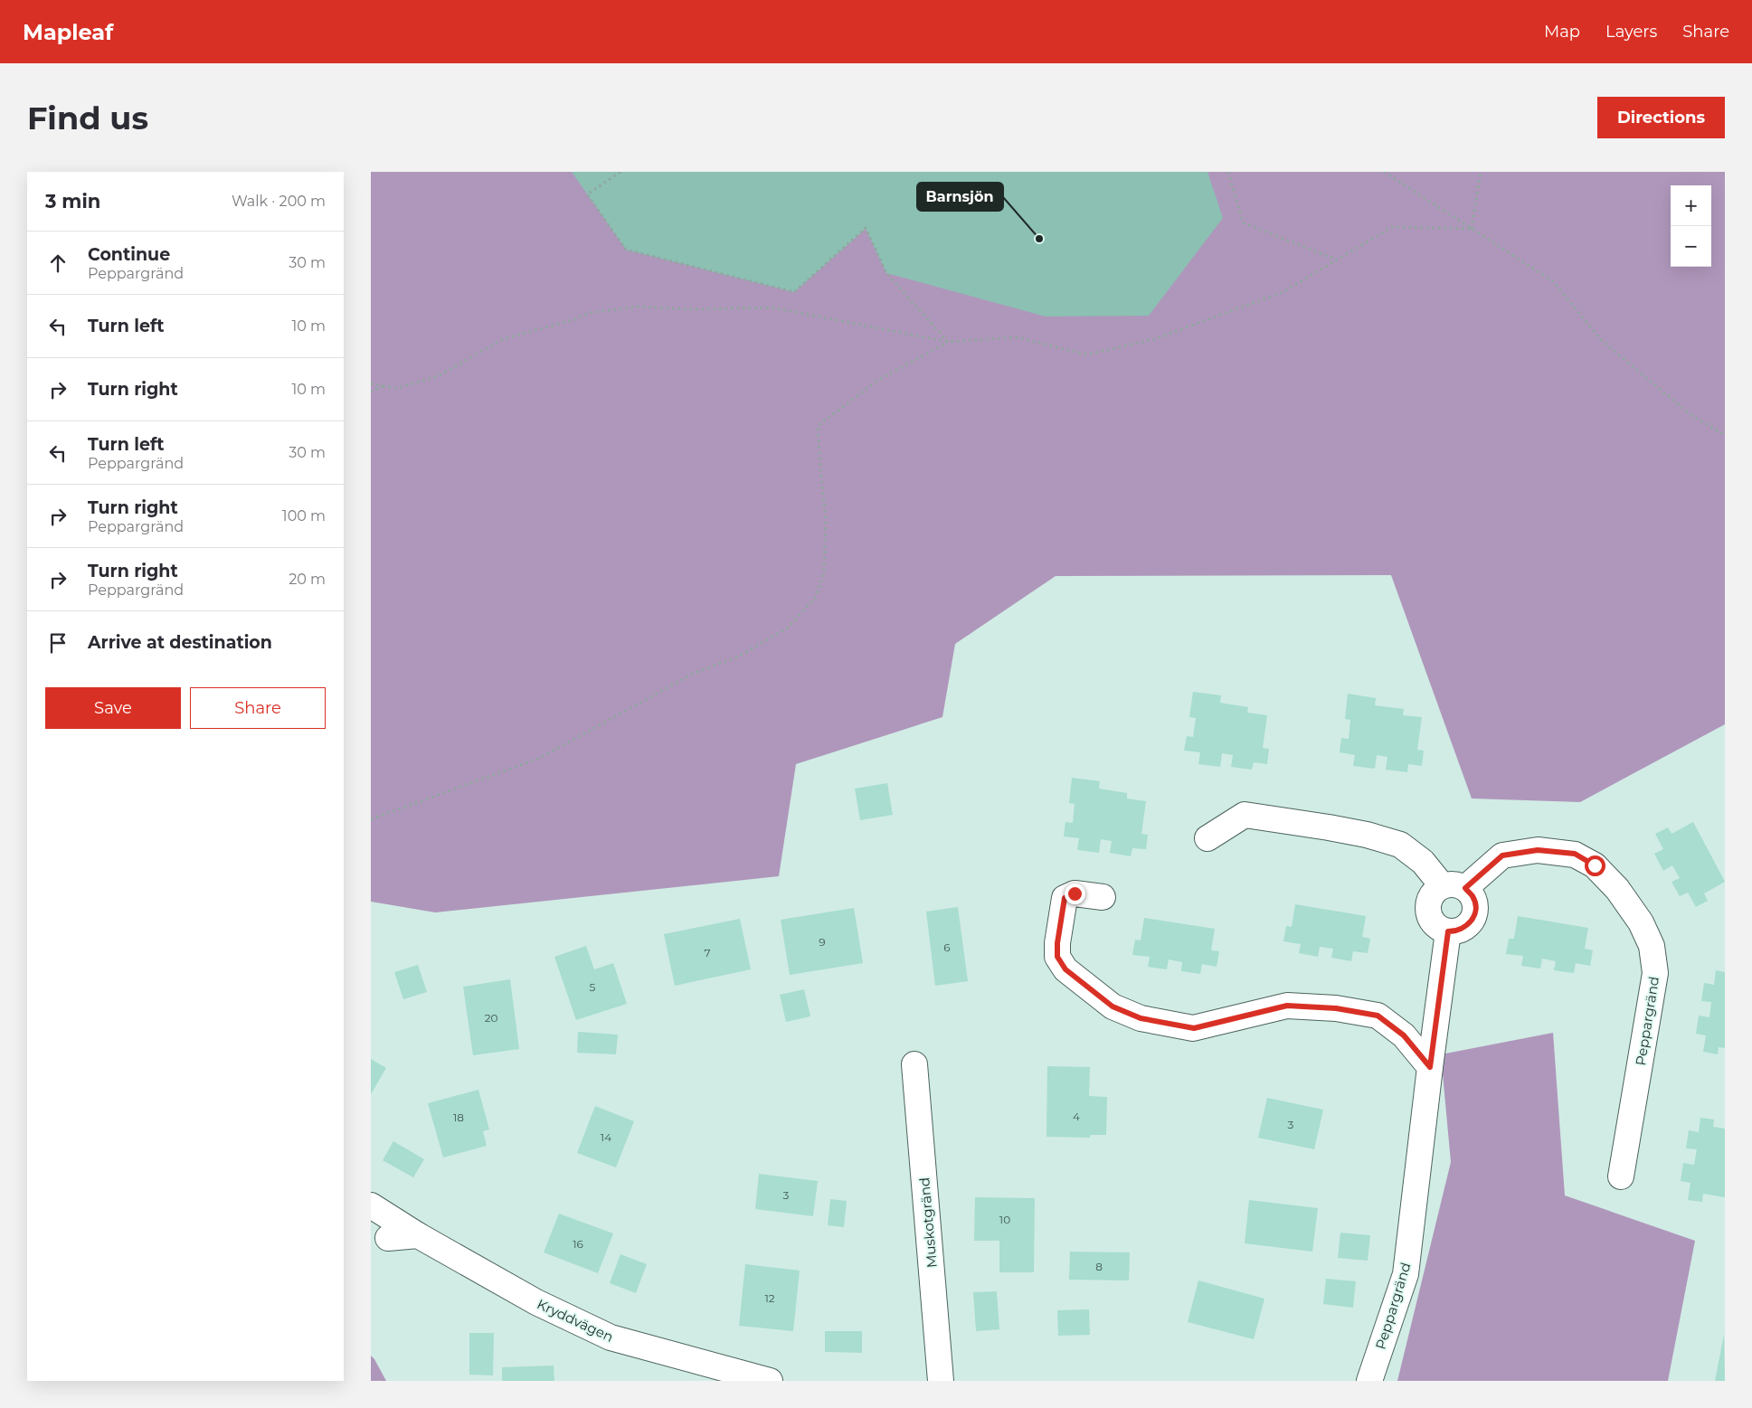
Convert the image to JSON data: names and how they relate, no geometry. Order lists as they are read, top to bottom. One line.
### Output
{"streets":{"street":["Peppargränd","Muskotgränd","Kryddvägen"]},"places":["Barnsjön"],"house_numbers":["9","6","7","5","20","4","18","3","14","3","10","16","8","12"],"page":{"header":"Mapleaf","nav":["Map","Layers","Share"],"buttons":["Directions",["Save","Share"]],"title":"Find us","heading":["3 min","Walk · 200 m"],"map_buttons":["+","−"],"list":[["Continue","Peppargränd","30 m"],["Turn left","10 m"],["Turn right","10 m"],["Turn left","Peppargränd","30 m"],["Turn right","Peppargränd","100 m"],["Turn right","Peppargränd","20 m"],"Arrive at destination"]}}
